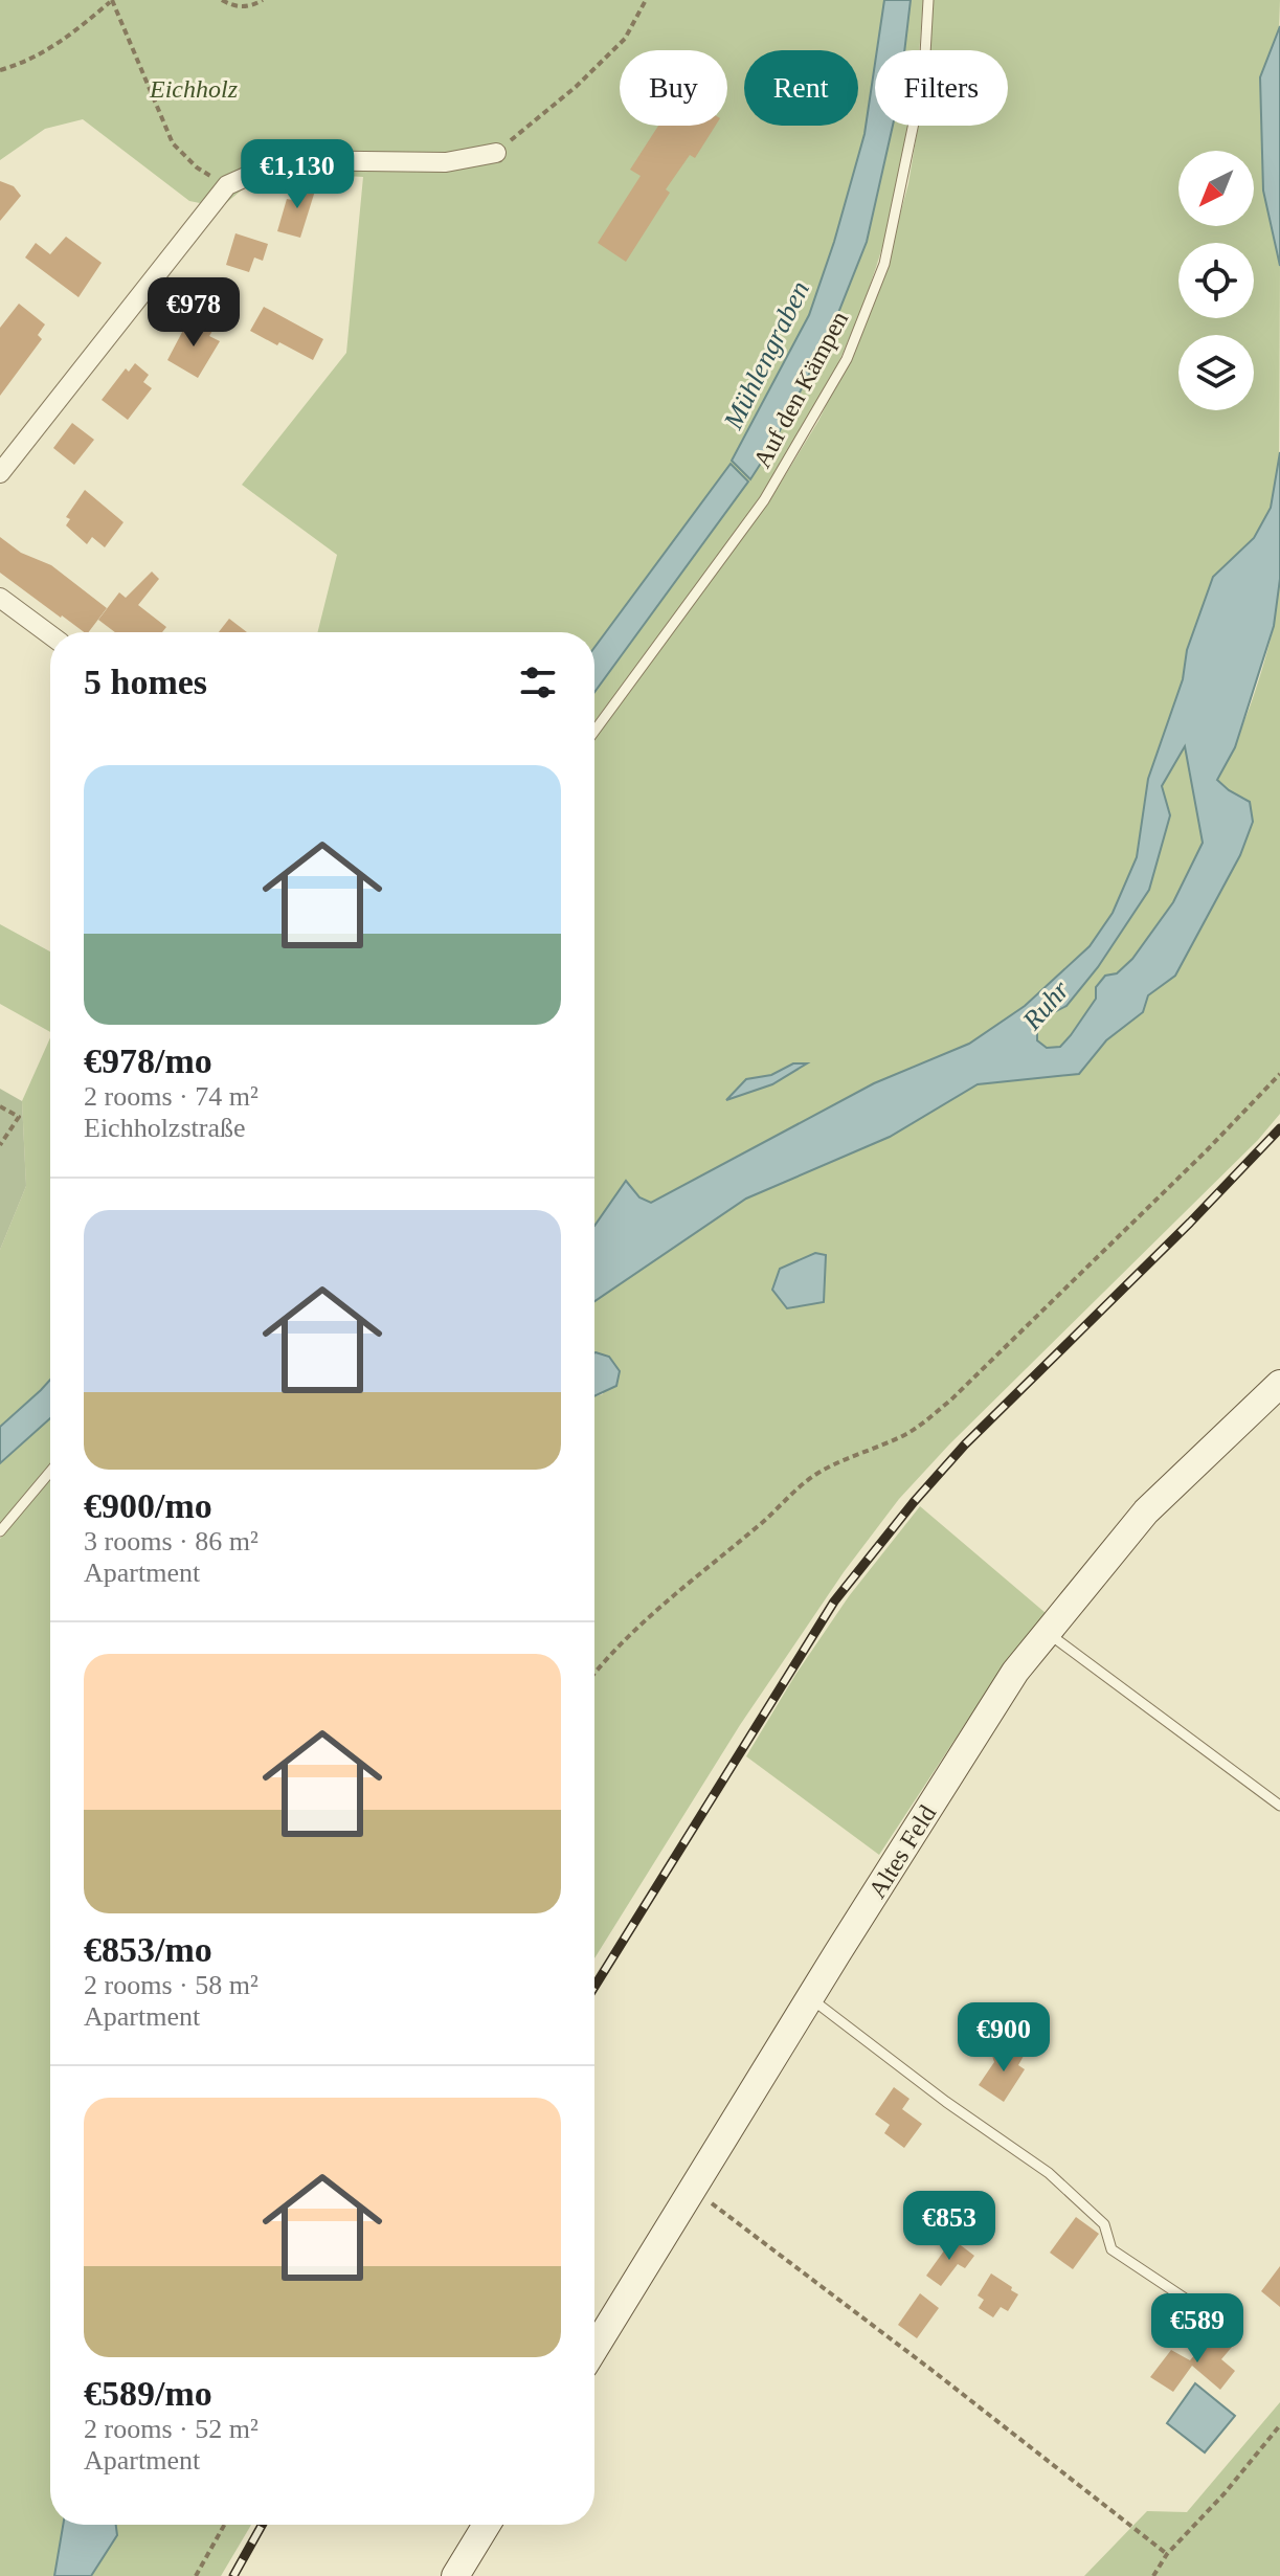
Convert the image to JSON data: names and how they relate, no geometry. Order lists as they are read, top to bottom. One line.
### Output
{"streets":{"main road":["Altes Feld"],"lane":["Auf den Kämpen"]},"water":["Mühlengraben","Ruhr"],"parks":["Eichholz"],"north":"bottom left","page":{"chip":["Buy","Rent","Filters"],"price":["€1,130","€978","€900","€853","€589"],"heading":"5 homes","list":[{"name":"€978/mo","note":"2 rooms · 74 m² · Eichholzstraße"},{"name":"€900/mo","note":"3 rooms · 86 m² · Apartment"},{"name":"€853/mo","note":"2 rooms · 58 m² · Apartment"},{"name":"€589/mo","note":"2 rooms · 52 m² · Apartment"}]}}
